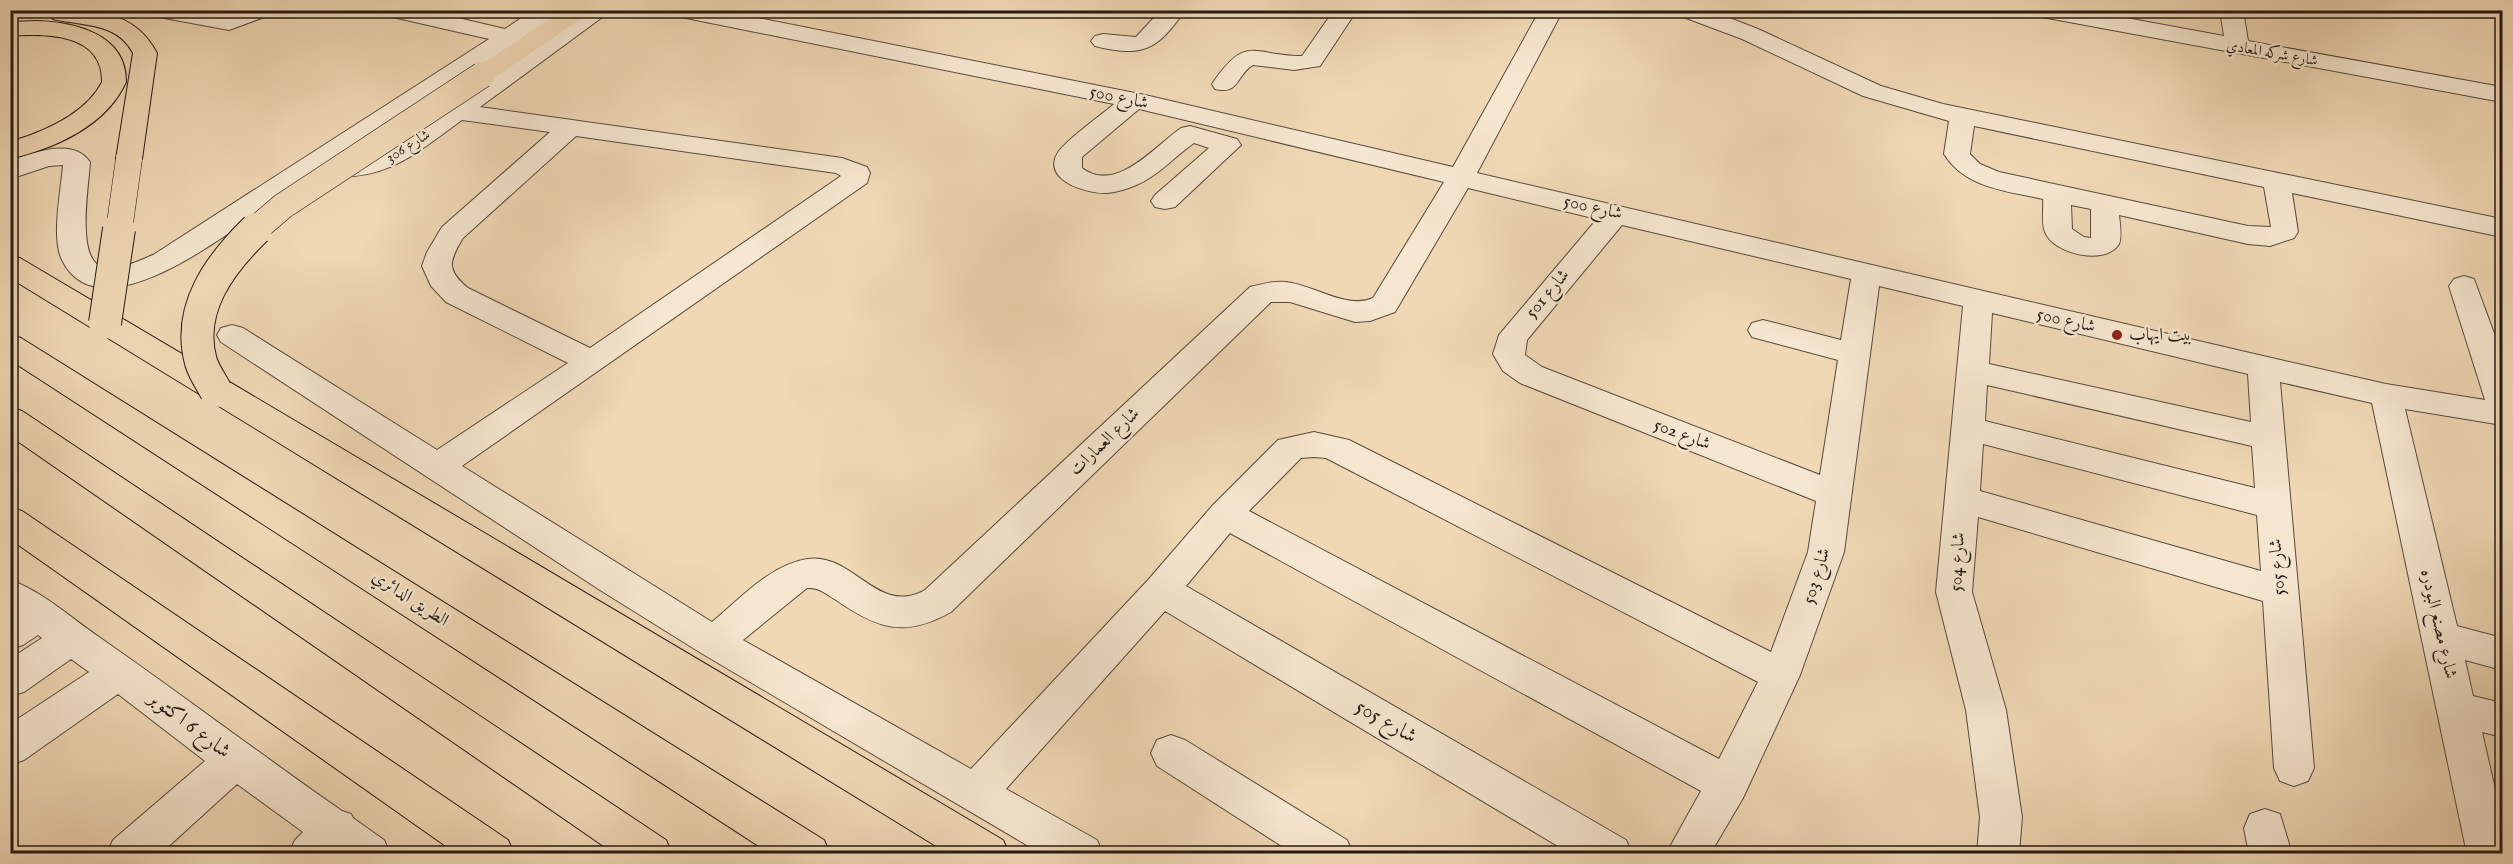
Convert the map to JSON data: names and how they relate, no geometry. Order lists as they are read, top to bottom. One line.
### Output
{"streets":{"highway":["الطريق الدائري"],"street":["شارع شركه المعادي","شارع 500","شارع 306","شارع 501","شارع 502","شارع العمارات","شارع 504","شارع 505","شارع 503","شارع مصنع البودره","شارع 6 اكتوبر"]},"crossings":[["شارع 500","شارع 501"],["شارع 500","شارع العمارات"],["شارع 500","شارع 504"],["شارع 500","شارع 505"],["شارع 500","شارع 503"],["شارع 500","شارع مصنع البودره"],["شارع 501","شارع 502"],["شارع 502","شارع 503"]],"places":["بيت ايهاب"]}
